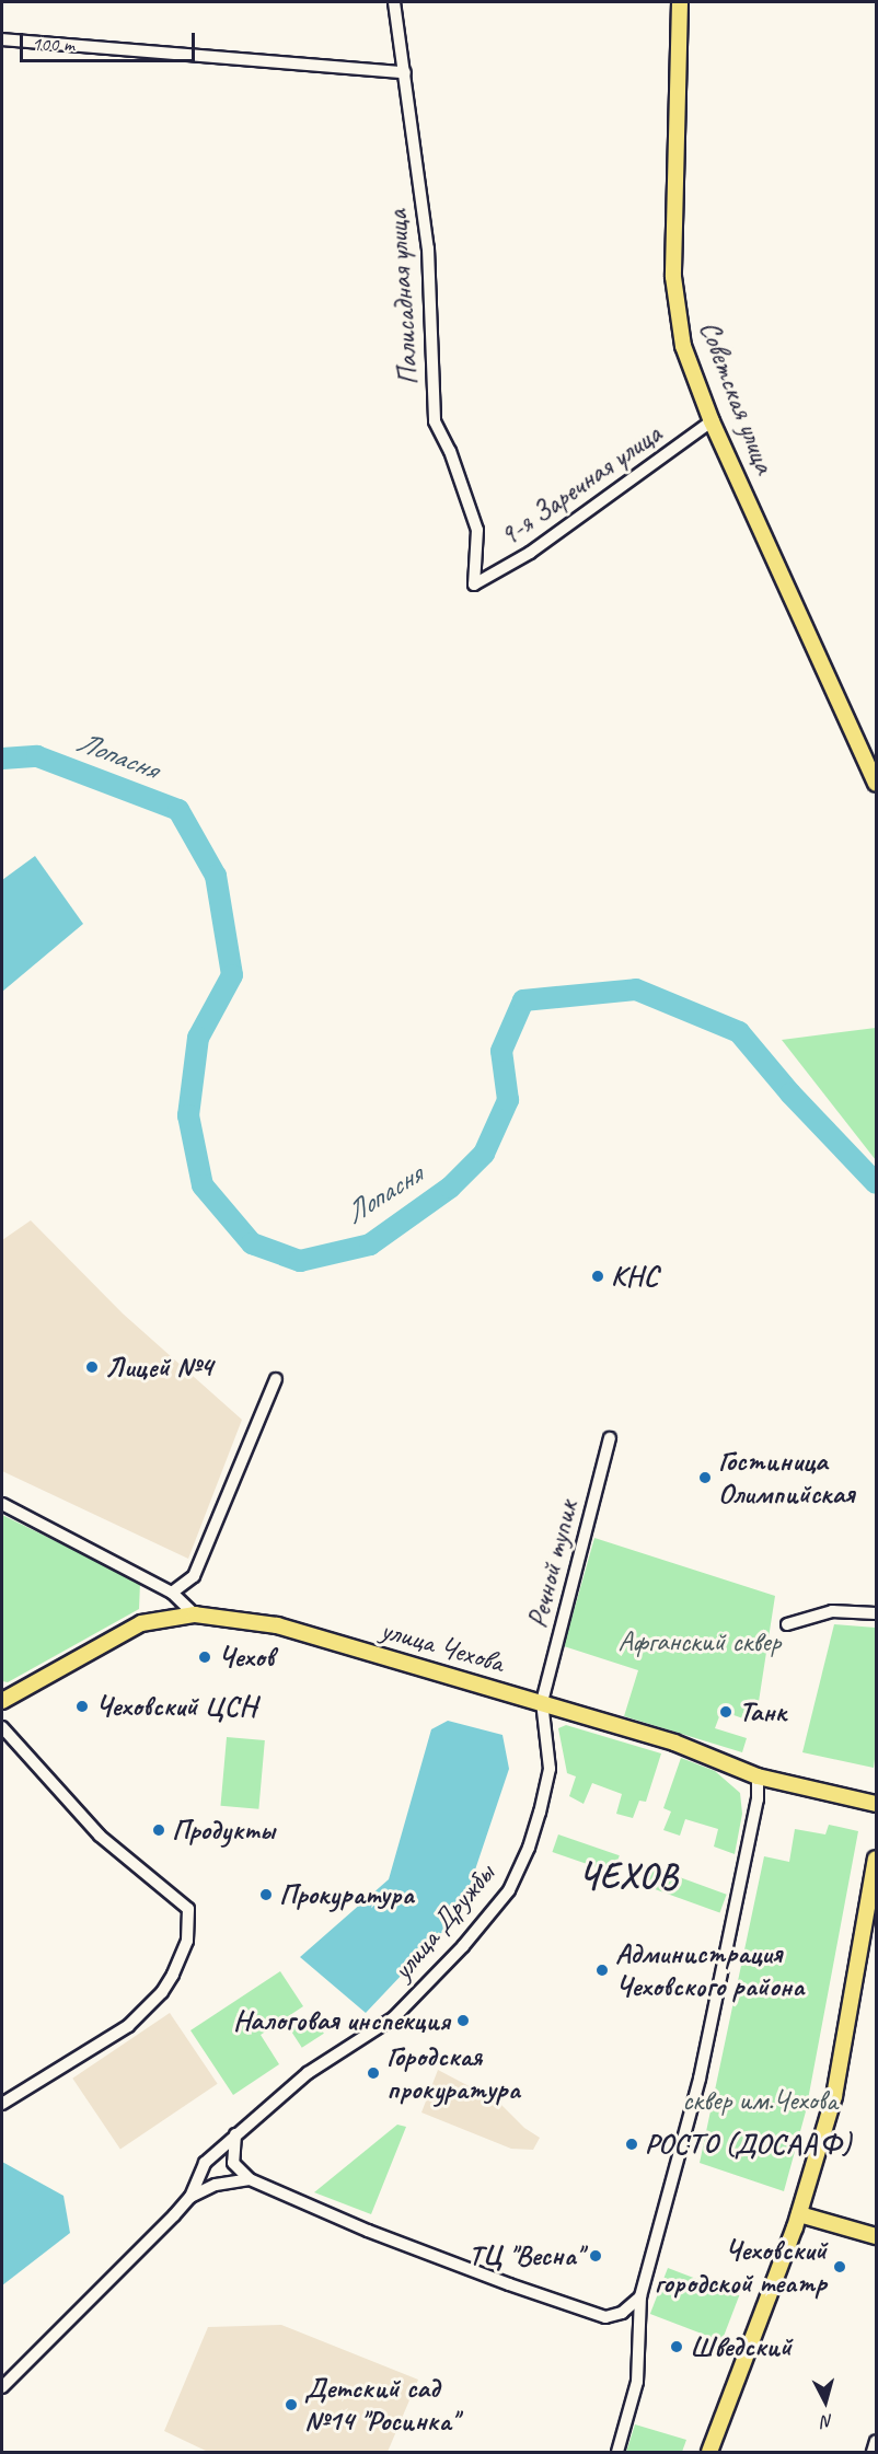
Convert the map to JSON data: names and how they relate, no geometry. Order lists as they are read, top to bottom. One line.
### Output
{"streets":{"main road":["Советская улица","улица Чехова"],"street":["Палисадная улица","9-я Заречная улица","Речной тупик","улица Дружбы"]},"crossings":[["Палисадная улица","9-я Заречная улица"],["Советская улица","9-я Заречная улица"],["Речной тупик","улица Чехова"],["Речной тупик","улица Дружбы"],["улица Чехова","улица Дружбы"]],"districts":["ЧЕХОВ"],"water":["Лопасня"],"parks":["Афганский сквер","сквер им.Чехова"],"places":["КНС","Лицей №4","Гостиница Олимпийская","Чехов","Чеховский ЦСН","Танк","Продукты","Прокуратура","Администрация Чеховского района","Налоговая инспекция","Городская прокуратура","РОСТО (ДОСААФ)","ТЦ \"Весна\"","Чеховский городской театр","Шведский","Детский сад №14 \"Росинка\""],"scale_bar":"100 m","north":"bottom"}
